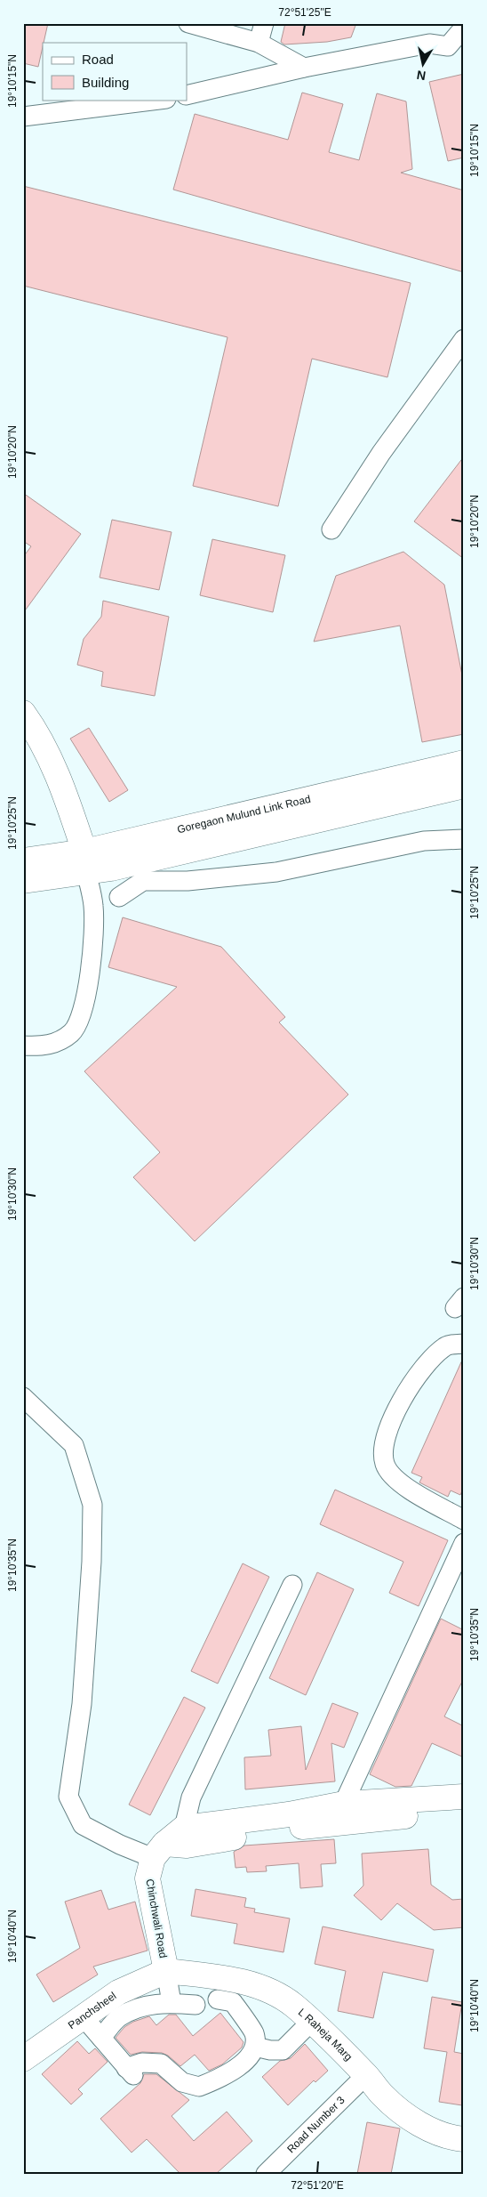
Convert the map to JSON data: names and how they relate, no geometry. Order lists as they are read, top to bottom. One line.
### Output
{"streets":{"street":["Goregaon Mulund Link Road","Chinchwali Road","Panchsheel","L Raheja Marg","Road Number 3"]},"crossings":[["Chinchwali Road","Panchsheel"],["Chinchwali Road","L Raheja Marg"],["Panchsheel","L Raheja Marg"],["L Raheja Marg","Road Number 3"]],"legend":["Road","Building"],"north":"bottom","coordinates":["72°51'25\"E","19°10'15\"N","19°10'20\"N","19°10'25\"N","19°10'30\"N","19°10'35\"N","19°10'40\"N","72°51'20\"E"]}
